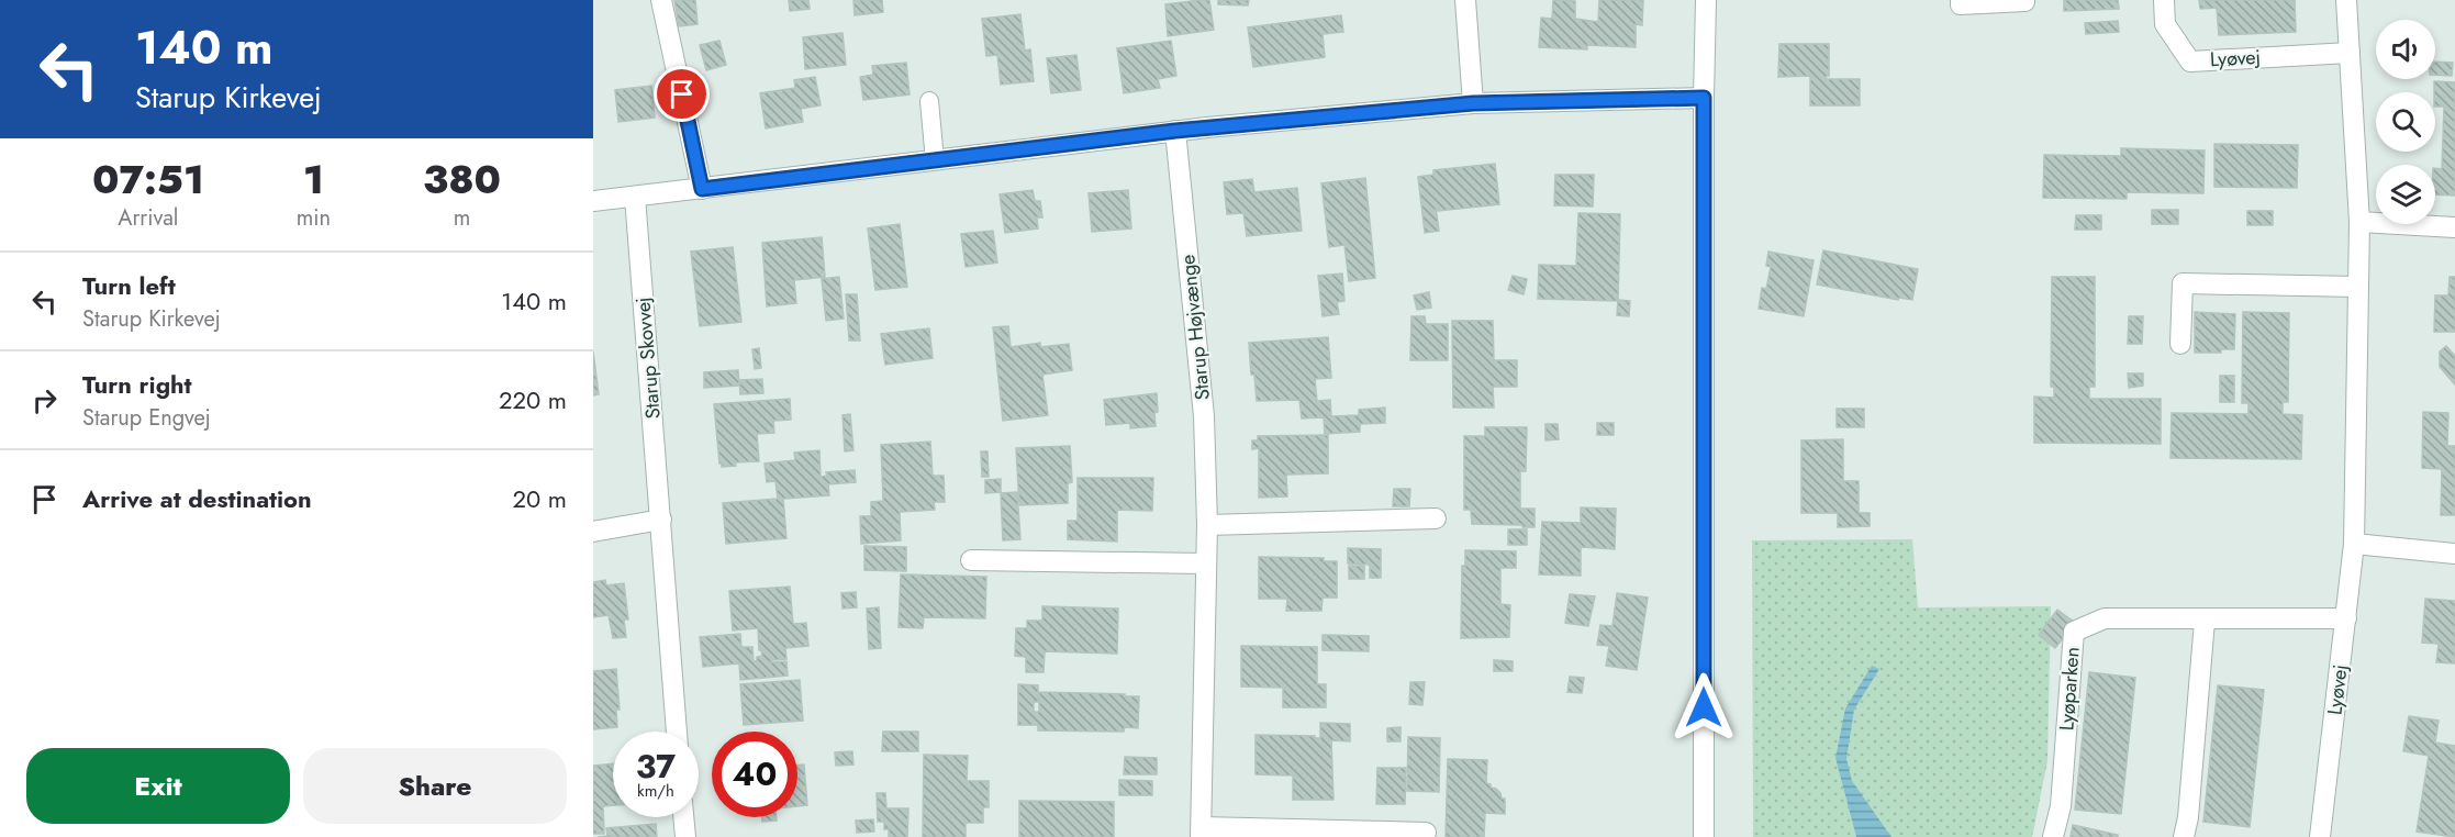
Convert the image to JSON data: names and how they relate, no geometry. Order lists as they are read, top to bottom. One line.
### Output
{"streets":{"street":["Lyøvej","Starup Højvænge","Starup Skovvej","Lyøparken"]},"crossings":[["Lyøvej","Lyøparken"]],"page":{"turn":["140 m","Starup Kirkevej"],"eta":["07:51","Arrival","1","min","380","m"],"list":[{"name":"Turn left","note":"Starup Kirkevej","value":"140 m"},{"name":"Turn right","note":"Starup Engvej","value":"220 m"},{"name":"Arrive at destination","value":"20 m"}],"speed":"37 km/h","limit":"40","buttons":["Exit","Share"]}}
